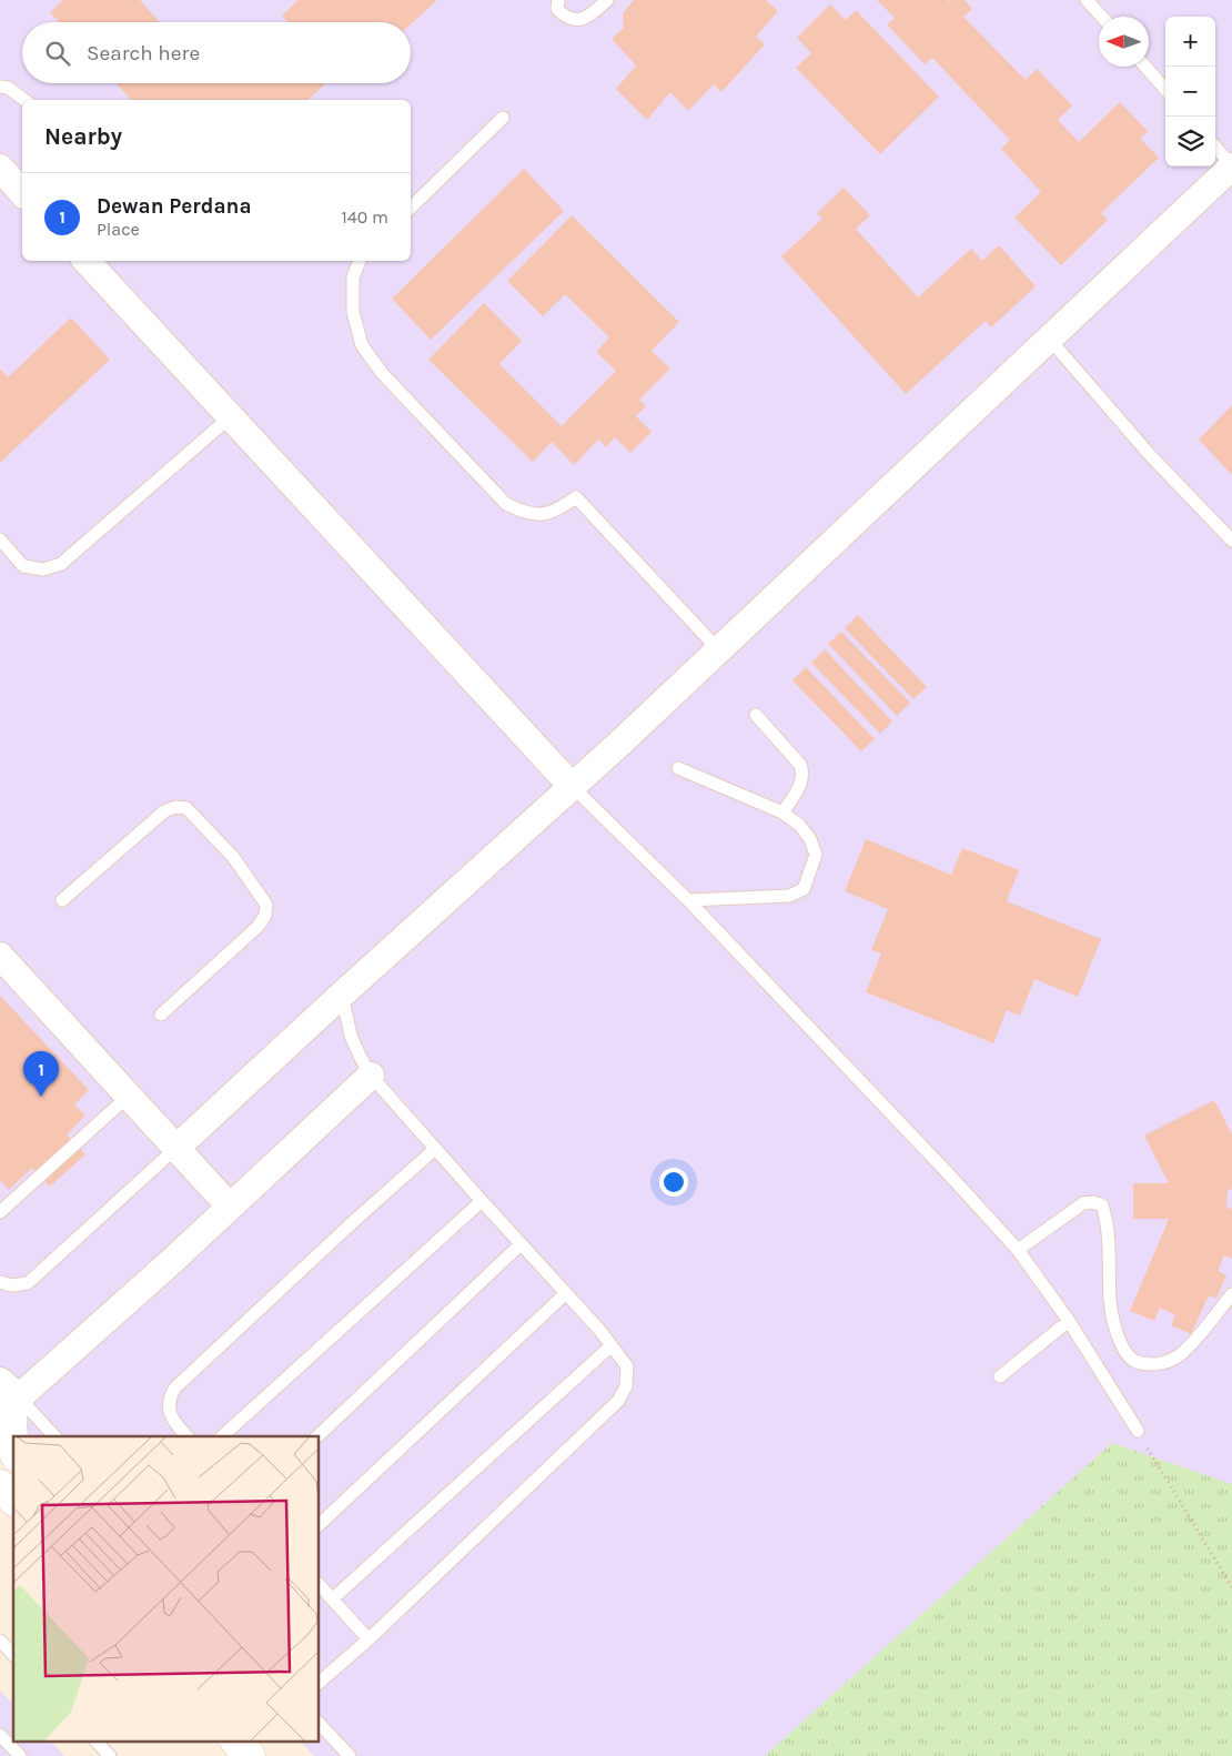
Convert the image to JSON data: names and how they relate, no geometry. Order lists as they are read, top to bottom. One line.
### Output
{"north":"left","page":{"map_buttons":["+","−"],"search":"Search here","heading":"Nearby","list":[{"mark":"1","name":"Dewan Perdana","note":"Place","value":"140 m"}],"pins":"1"}}
